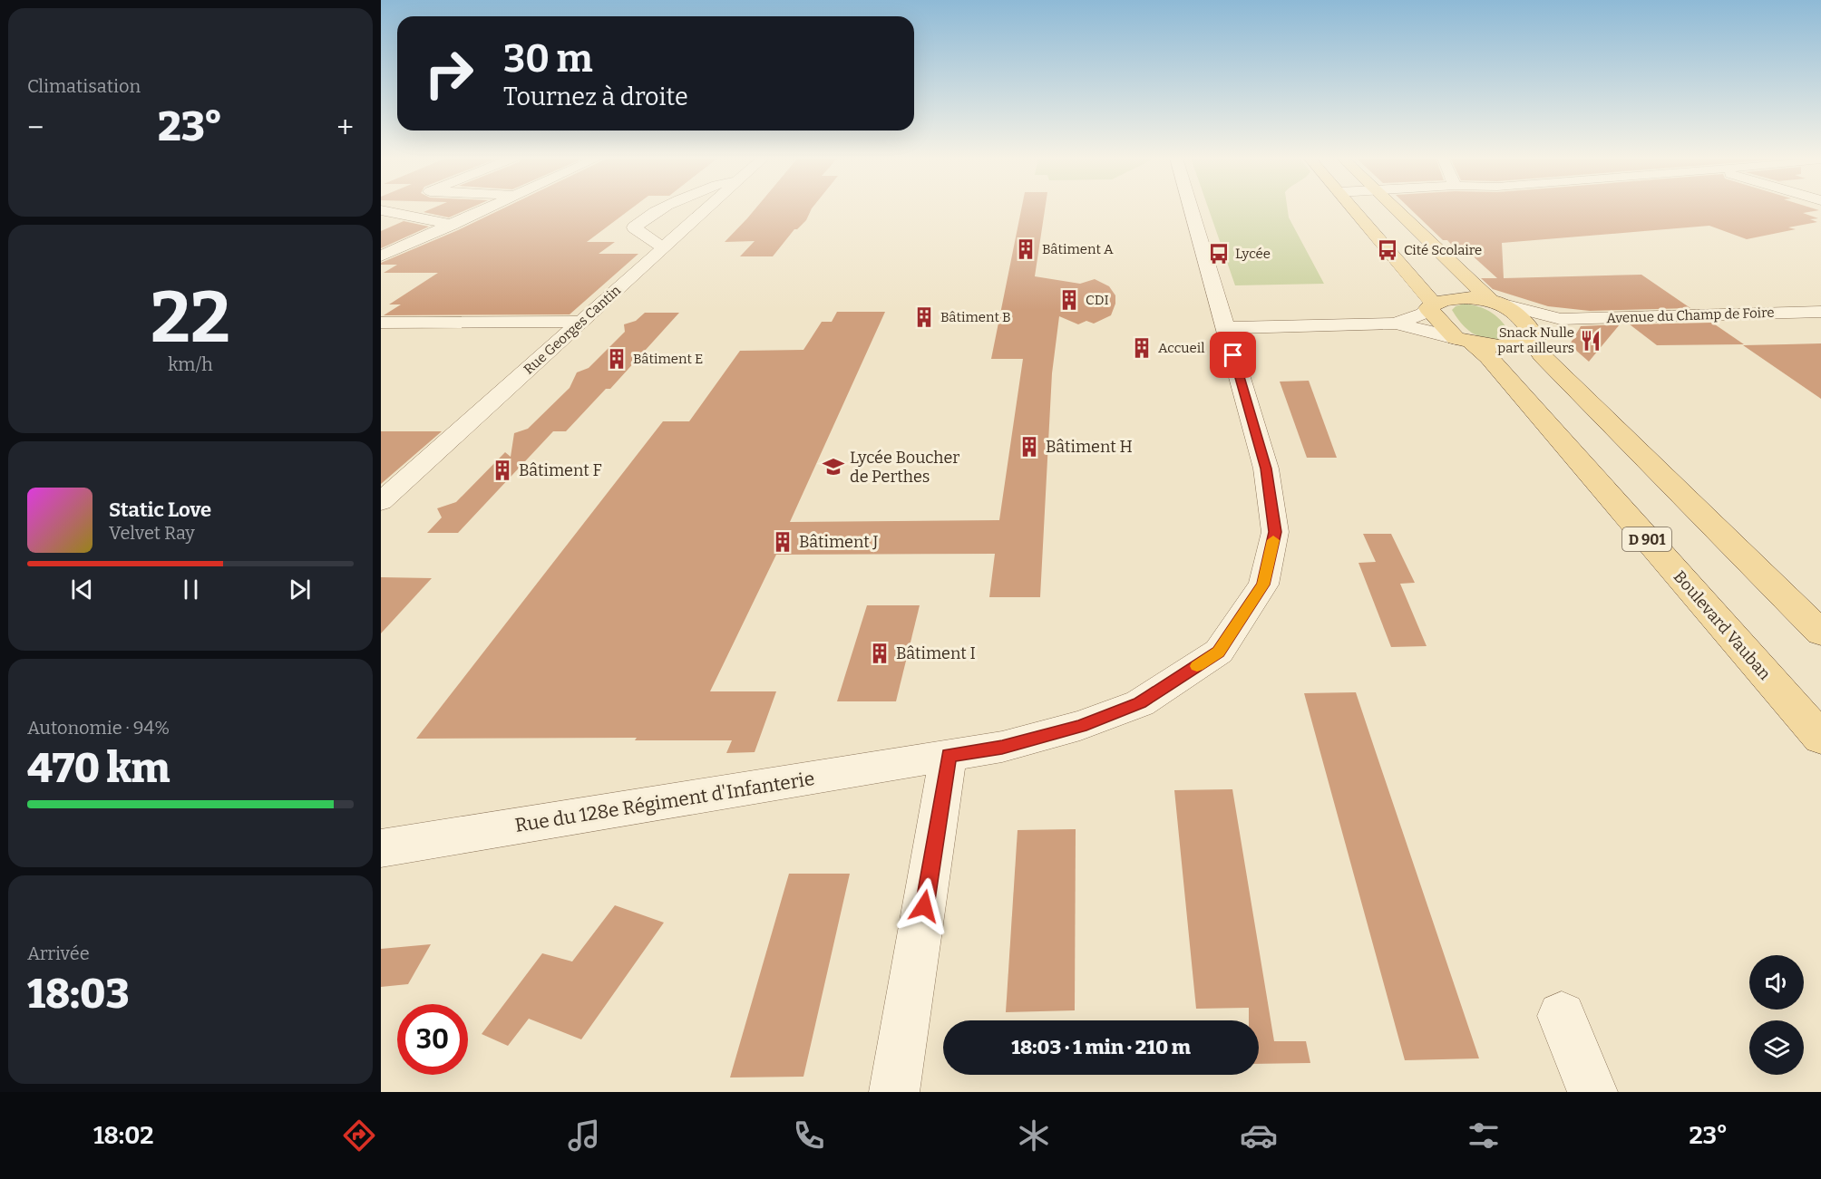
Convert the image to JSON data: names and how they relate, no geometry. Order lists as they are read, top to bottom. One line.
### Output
{"streets":{"main road":["D 901","Boulevard Vauban"],"street":["Avenue du Champ de Foire","Rue Georges Cantin","Rue du 128e Régiment d'Infanterie"]},"places":{"building":["Bâtiment A","CDI","Bâtiment B","Accueil","Bâtiment E","Bâtiment H","Bâtiment F","Bâtiment J","Bâtiment I"],"bus stop":["Cité Scolaire","Lycée"],"restaurant":["Snack Nulle part ailleurs"],"school or university":["Lycée Boucher de Perthes"]},"page":{"tile":["Climatisation",["22","km/h"],["Autonomie · 94%","470 km"],["Arrivée","18:03"]],"turn":["30 m","Tournez à droite"],"heat":["−","23°","+"],"song":["Static Love","Velvet Ray"],"limit":"30","trip":"18:03 · 1 min · 210 m","tabs":["18:02","23°"]}}
